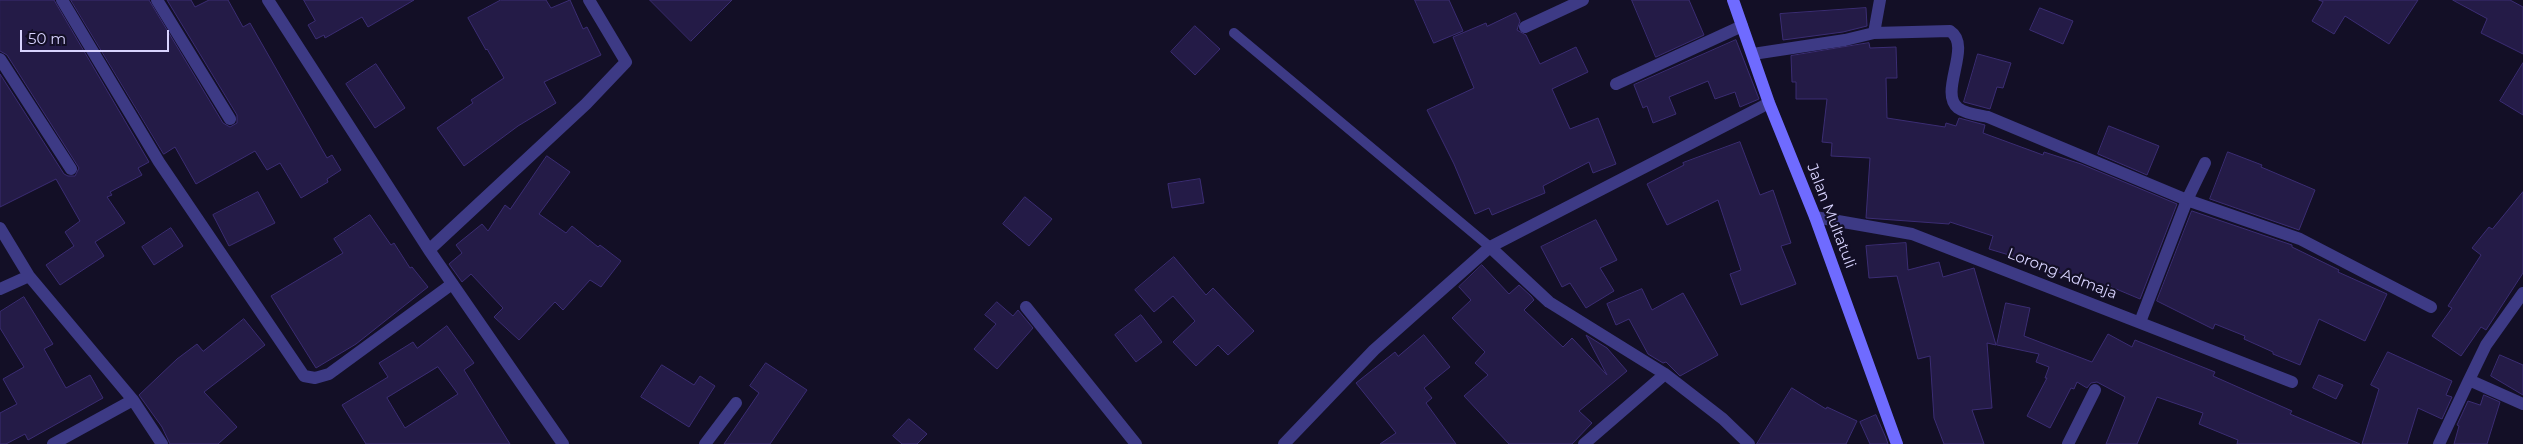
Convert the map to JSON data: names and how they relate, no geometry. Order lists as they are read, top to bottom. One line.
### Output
{"streets":{"main road":["Jalan Multatuli"],"street":["Lorong Admaja"]},"crossings":[["Jalan Multatuli","Lorong Admaja"]],"scale_bar":"50 m"}
